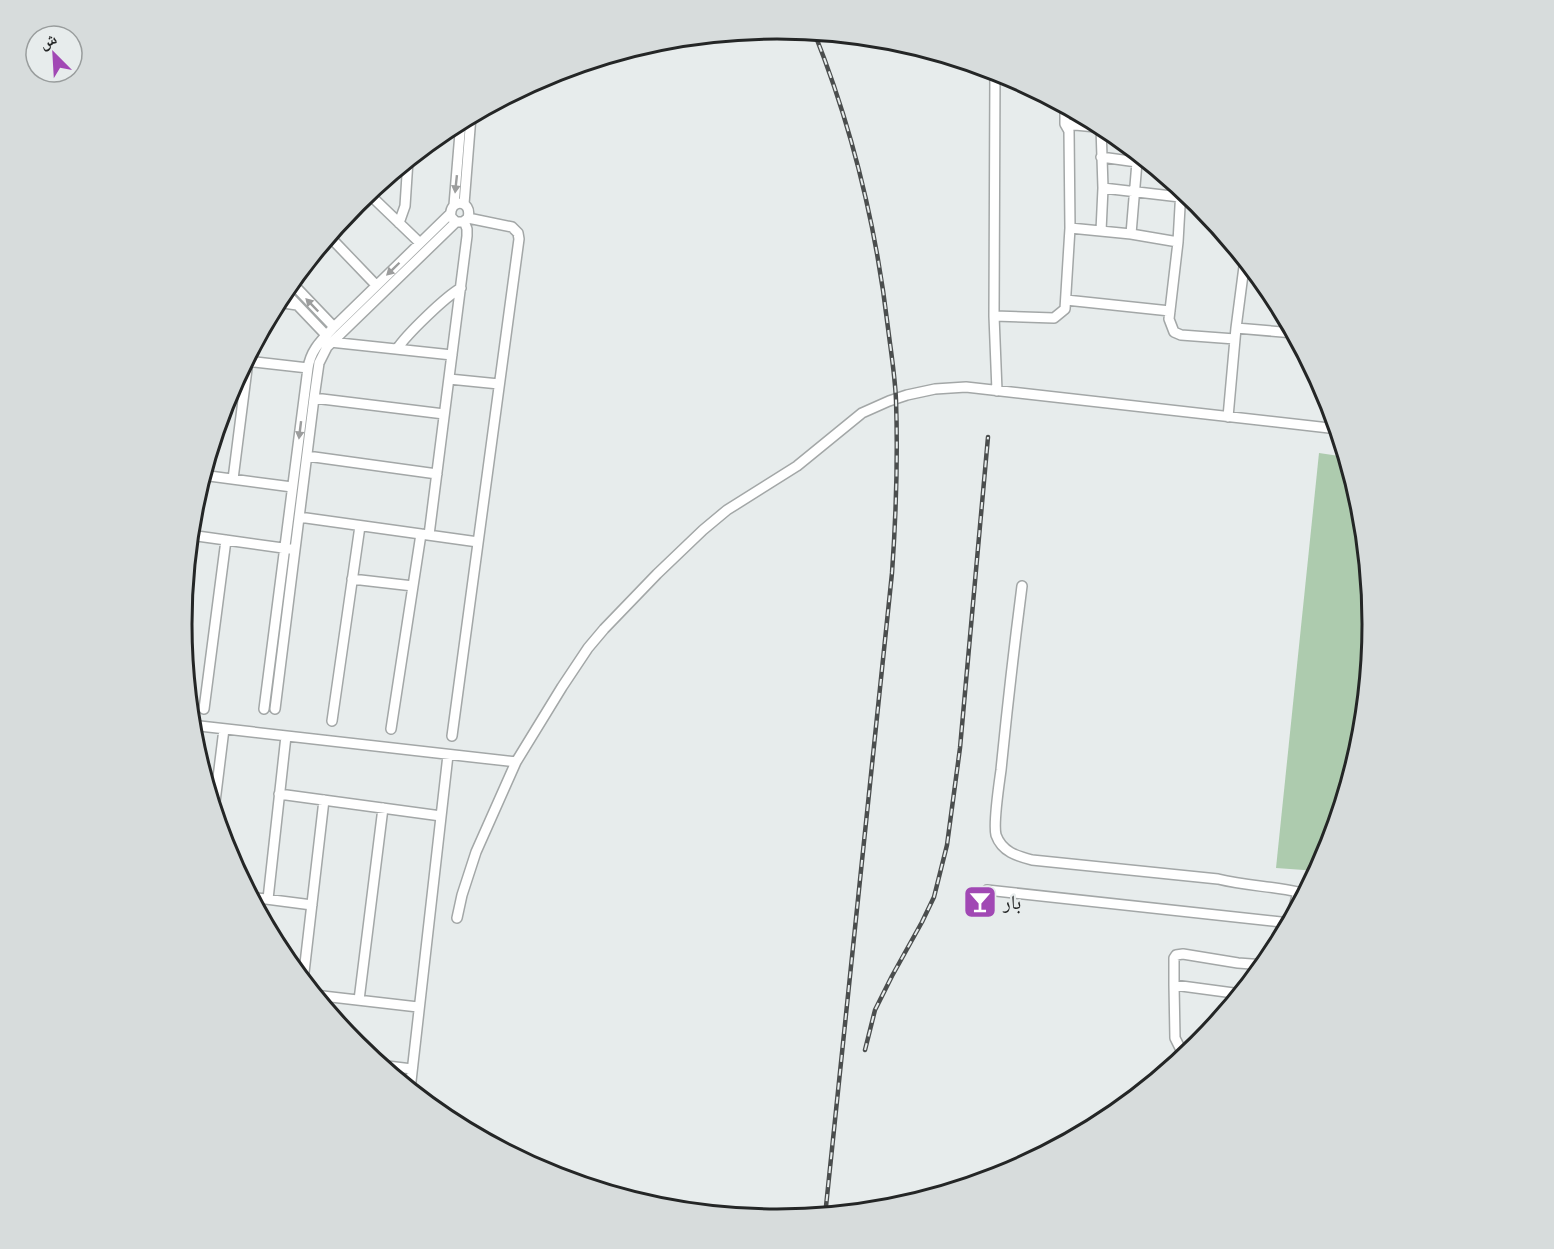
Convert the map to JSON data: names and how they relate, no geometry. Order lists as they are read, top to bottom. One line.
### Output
{"places":{"bar":["بار"]},"north":"top left"}
